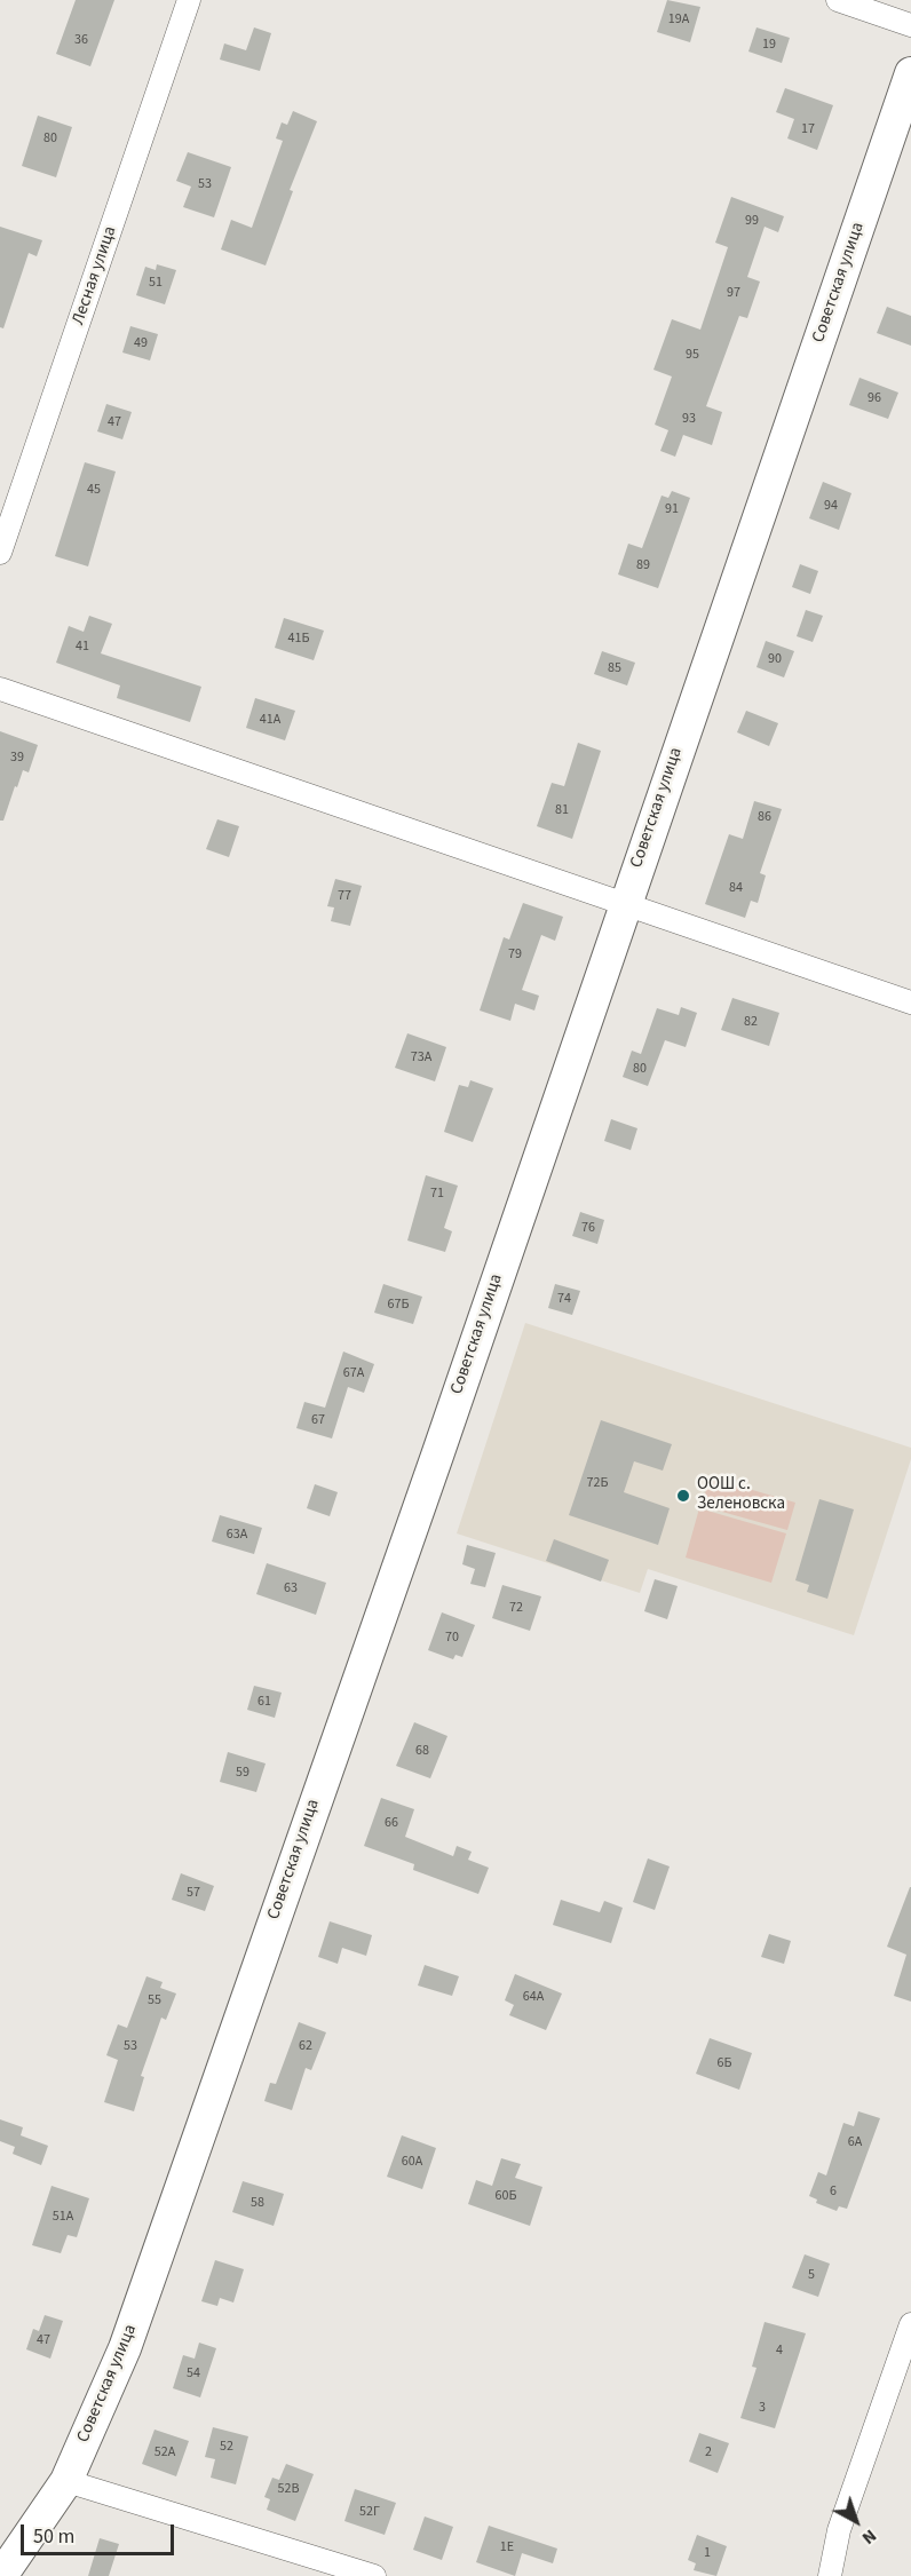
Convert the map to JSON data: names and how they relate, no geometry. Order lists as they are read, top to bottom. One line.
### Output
{"streets":{"street":["Лесная улица","Советская улица"]},"places":["ООШ с. Зеленовска"],"house_numbers":["19А","36","19","17","80","53","99","51","97","49","95","96","93","47","45","94","91","89","41Б","41","90","85","41А","39","81","86","84","77","79","82","73А","80","71","76","74","67Б","67А","67","72Б","63А","63","72","70","61","68","59","66","57","64А","55","53","62","6Б","6А","60А","6","60Б","58","51А","5","47","4","54","3","52","52А","2","52В","52Г","1Е","1"],"scale_bar":"50 m","north":"bottom right"}
